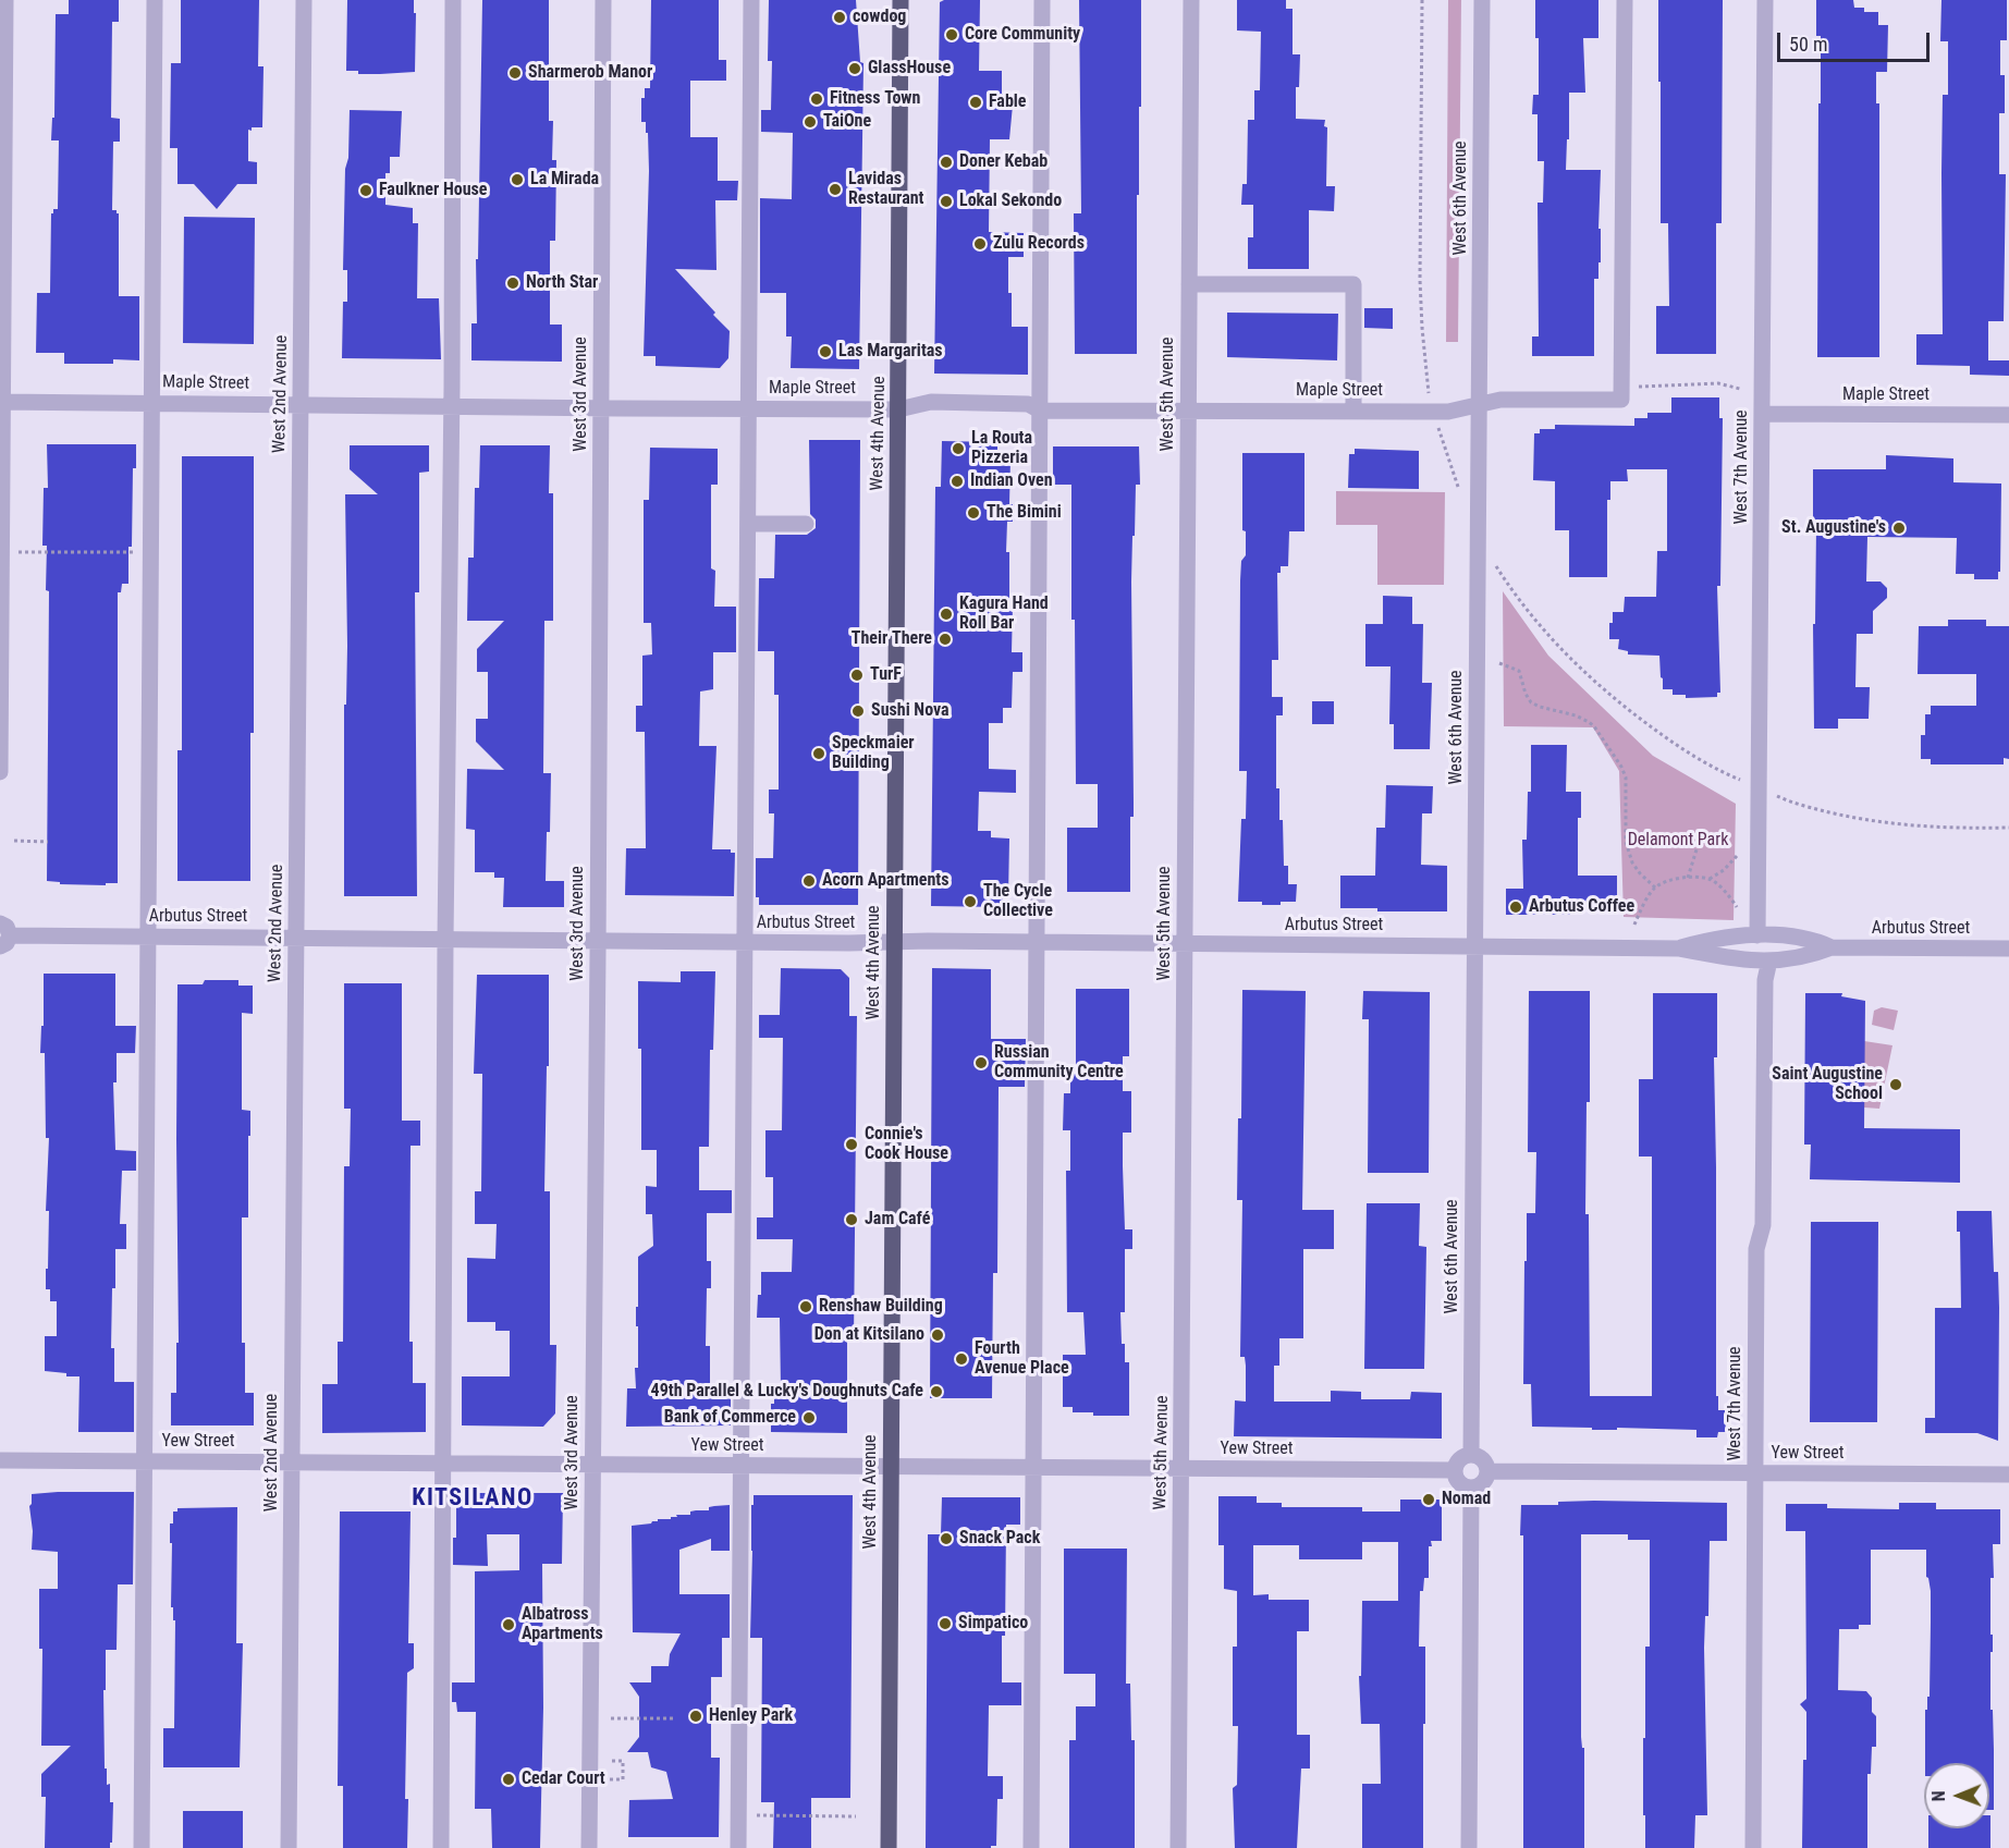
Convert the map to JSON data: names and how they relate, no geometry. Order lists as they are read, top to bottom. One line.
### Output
{"streets":{"main road":["West 4th Avenue"],"street":["West 6th Avenue","Maple Street","West 2nd Avenue","West 3rd Avenue","West 5th Avenue","West 7th Avenue","Arbutus Street","Yew Street"]},"crossings":[["West 6th Avenue","Maple Street"],["West 6th Avenue","Arbutus Street"],["West 6th Avenue","Yew Street"],["Maple Street","West 2nd Avenue"],["Maple Street","West 3rd Avenue"],["Maple Street","West 5th Avenue"],["Maple Street","West 4th Avenue"],["Maple Street","West 7th Avenue"],["West 2nd Avenue","Arbutus Street"],["West 2nd Avenue","Yew Street"],["West 3rd Avenue","Arbutus Street"],["West 3rd Avenue","Yew Street"],["West 5th Avenue","Arbutus Street"],["West 5th Avenue","Yew Street"],["West 4th Avenue","Arbutus Street"],["West 4th Avenue","Yew Street"],["West 7th Avenue","Arbutus Street"],["West 7th Avenue","Yew Street"]],"districts":["KITSILANO"],"parks":["Delamont Park"],"places":["cowdog","Core Community","GlassHouse","Sharmerob Manor","Fitness Town","Fable","TaiOne","Doner Kebab","La Mirada","Lavidas Restaurant","Faulkner House","Lokal Sekondo","Zulu Records","North Star","Las Margaritas","La Routa Pizzeria","Indian Oven","The Bimini","St. Augustine's","Kagura Hand Roll Bar","Their There","TurF","Sushi Nova","Speckmaier Building","Acorn Apartments","The Cycle Collective","Arbutus Coffee","Russian Community Centre","Saint Augustine School","Connie's Cook House","Jam Café","Renshaw Building","Don at Kitsilano","Fourth Avenue Place","49th Parallel & Lucky's Doughnuts Cafe","Bank of Commerce","Nomad","Snack Pack","Simpatico","Albatross Apartments","Henley Park","Cedar Court"],"scale_bar":"50 m","north":"left"}
